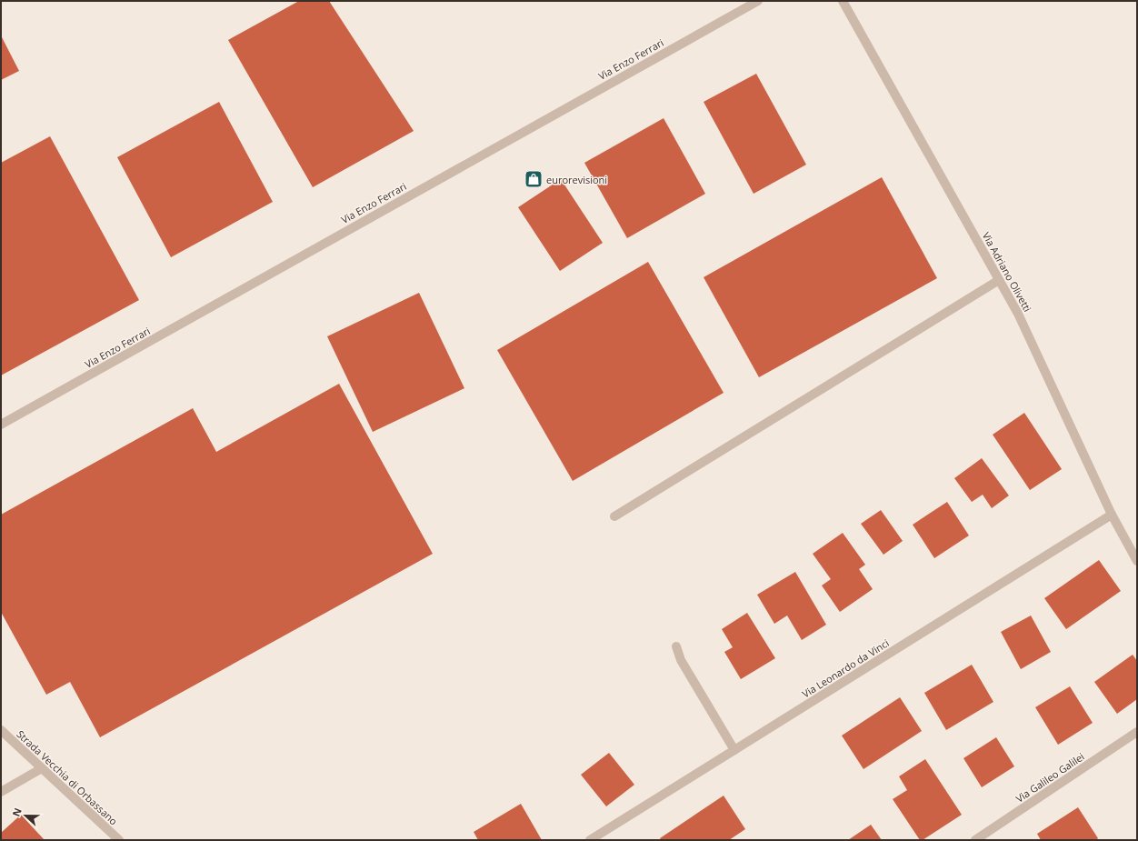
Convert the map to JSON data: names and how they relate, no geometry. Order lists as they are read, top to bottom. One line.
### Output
{"streets":{"street":["Via Enzo Ferrari","Via Adriano Olivetti","Via Leonardo da Vinci","Strada Vecchia di Orbassano","Via Galileo Galilei"]},"crossings":[["Via Adriano Olivetti","Via Leonardo da Vinci"]],"places":{"shop":["eurorevisioni"]},"north":"left"}
